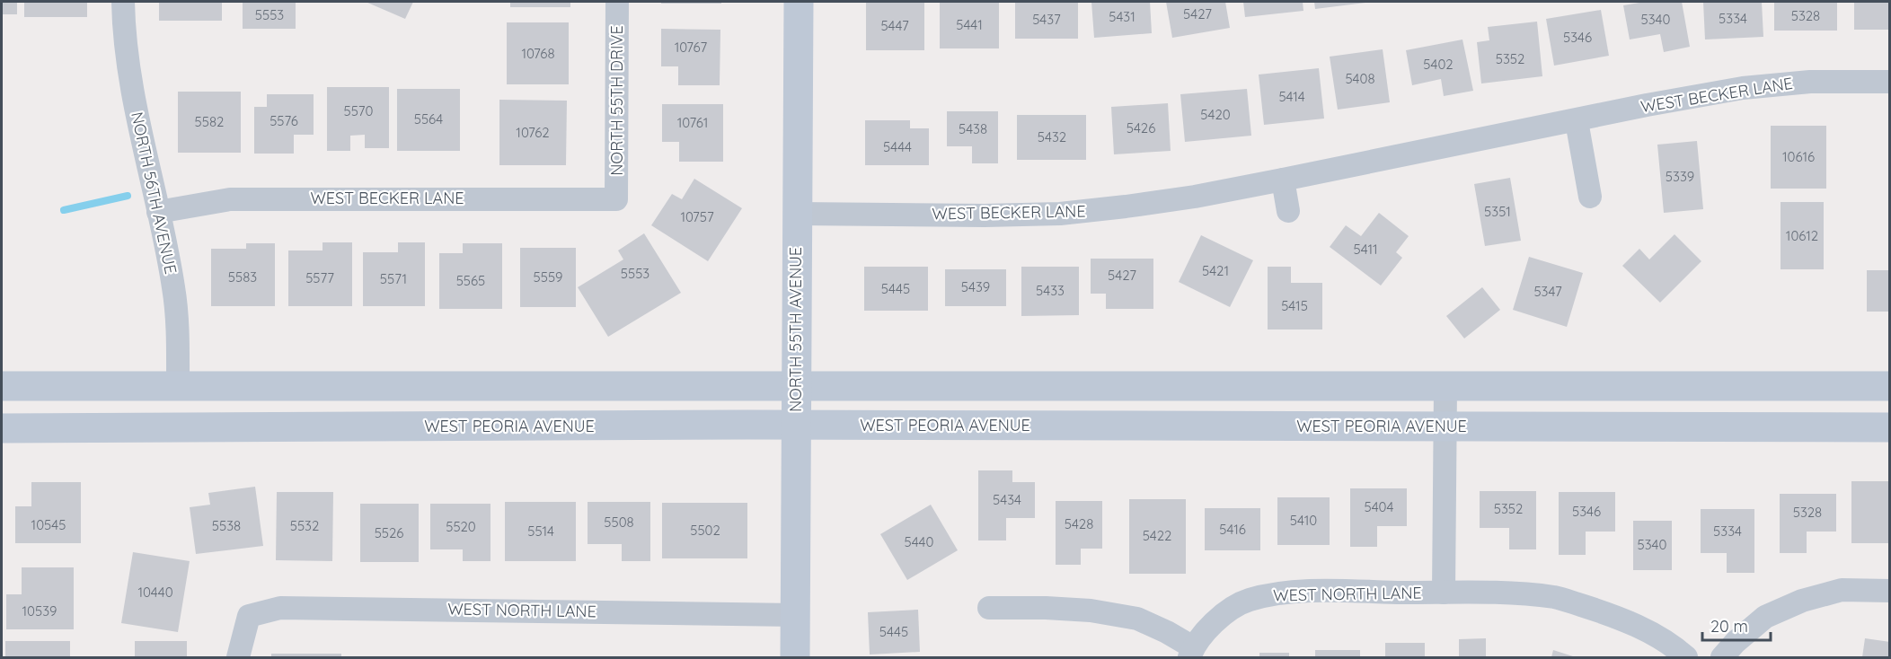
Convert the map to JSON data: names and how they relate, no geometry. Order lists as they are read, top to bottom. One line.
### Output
{"streets":{"main road":["NORTH 55TH AVENUE","WEST PEORIA AVENUE"],"street":["WEST BECKER LANE","NORTH 55TH DRIVE","NORTH 56TH AVENUE","WEST NORTH LANE"]},"crossings":[["WEST BECKER LANE","NORTH 55TH DRIVE"],["WEST BECKER LANE","NORTH 56TH AVENUE"],["WEST BECKER LANE","NORTH 55TH AVENUE"],["NORTH 55TH AVENUE","WEST PEORIA AVENUE"],["NORTH 55TH AVENUE","WEST NORTH LANE"]],"house_numbers":["5427","5553","5328","5431","5334","5437","5340","5441","5447","5346","10767","10768","5352","5402","5408","5414","5570","5420","5564","5576","5582","10761","5426","5438","10762","5432","5444","10616","5339","5351","10757","10612","5411","5421","5553","5427","5583","5559","5577","5571","5565","5439","5445","5433","5347","5415","5434","5404","5352","5346","5328","5410","5508","5428","10545","5538","5532","5520","5416","5502","5514","5334","5526","5422","5440","5340","10440","10539","5445"],"scale_bar":"20 m"}
